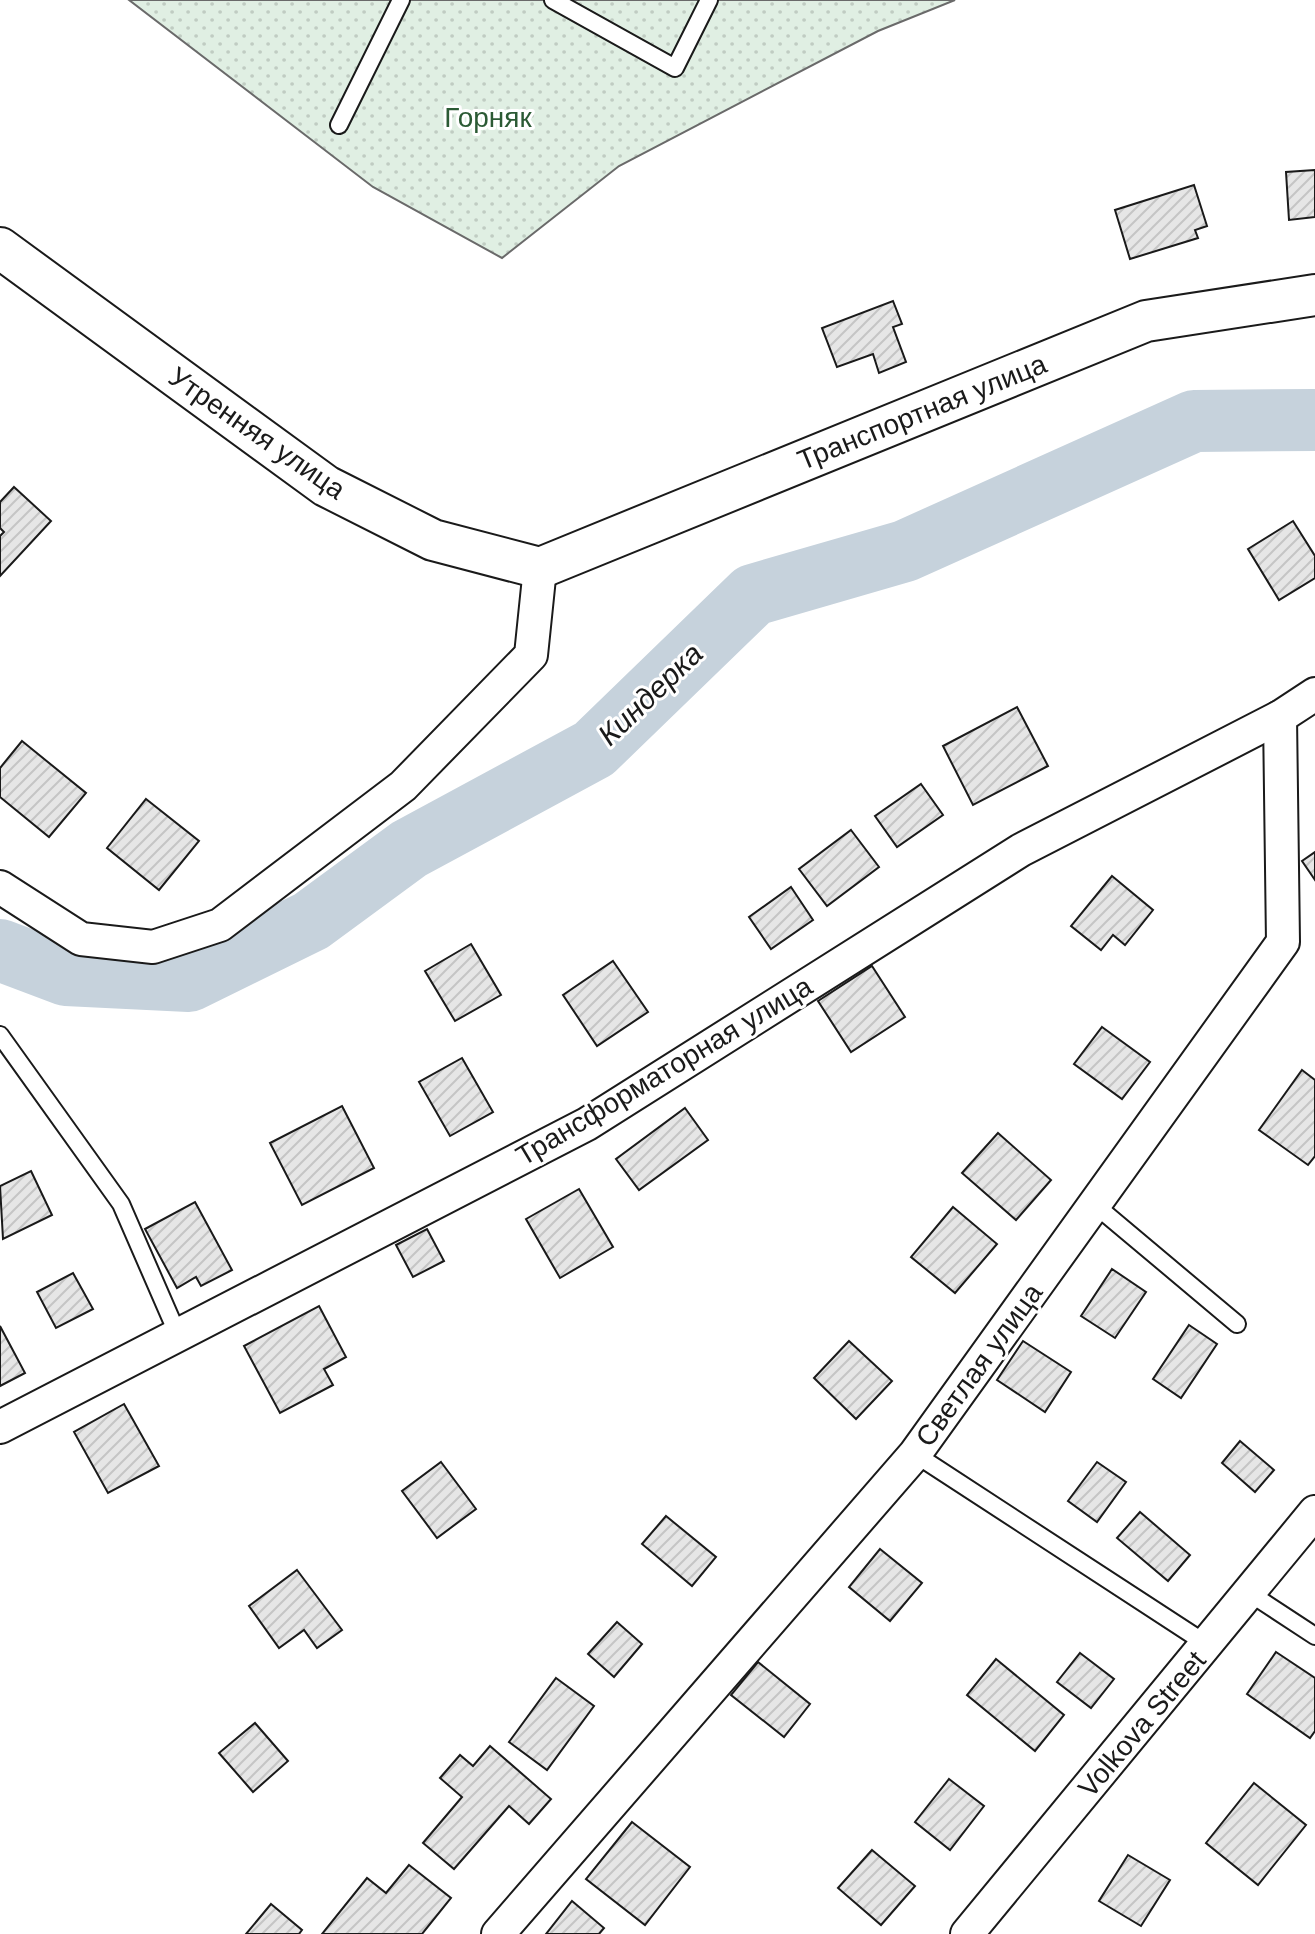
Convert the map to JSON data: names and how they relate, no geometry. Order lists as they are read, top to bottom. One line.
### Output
{"streets":{"street":["Транспортная улица","Утренняя улица","Трансформаторная улица","Светлая улица","Volkova Street"]},"crossings":[["Транспортная улица","Утренняя улица"],["Трансформаторная улица","Светлая улица"]],"water":["Киндерка"],"parks":["Горняк"]}
